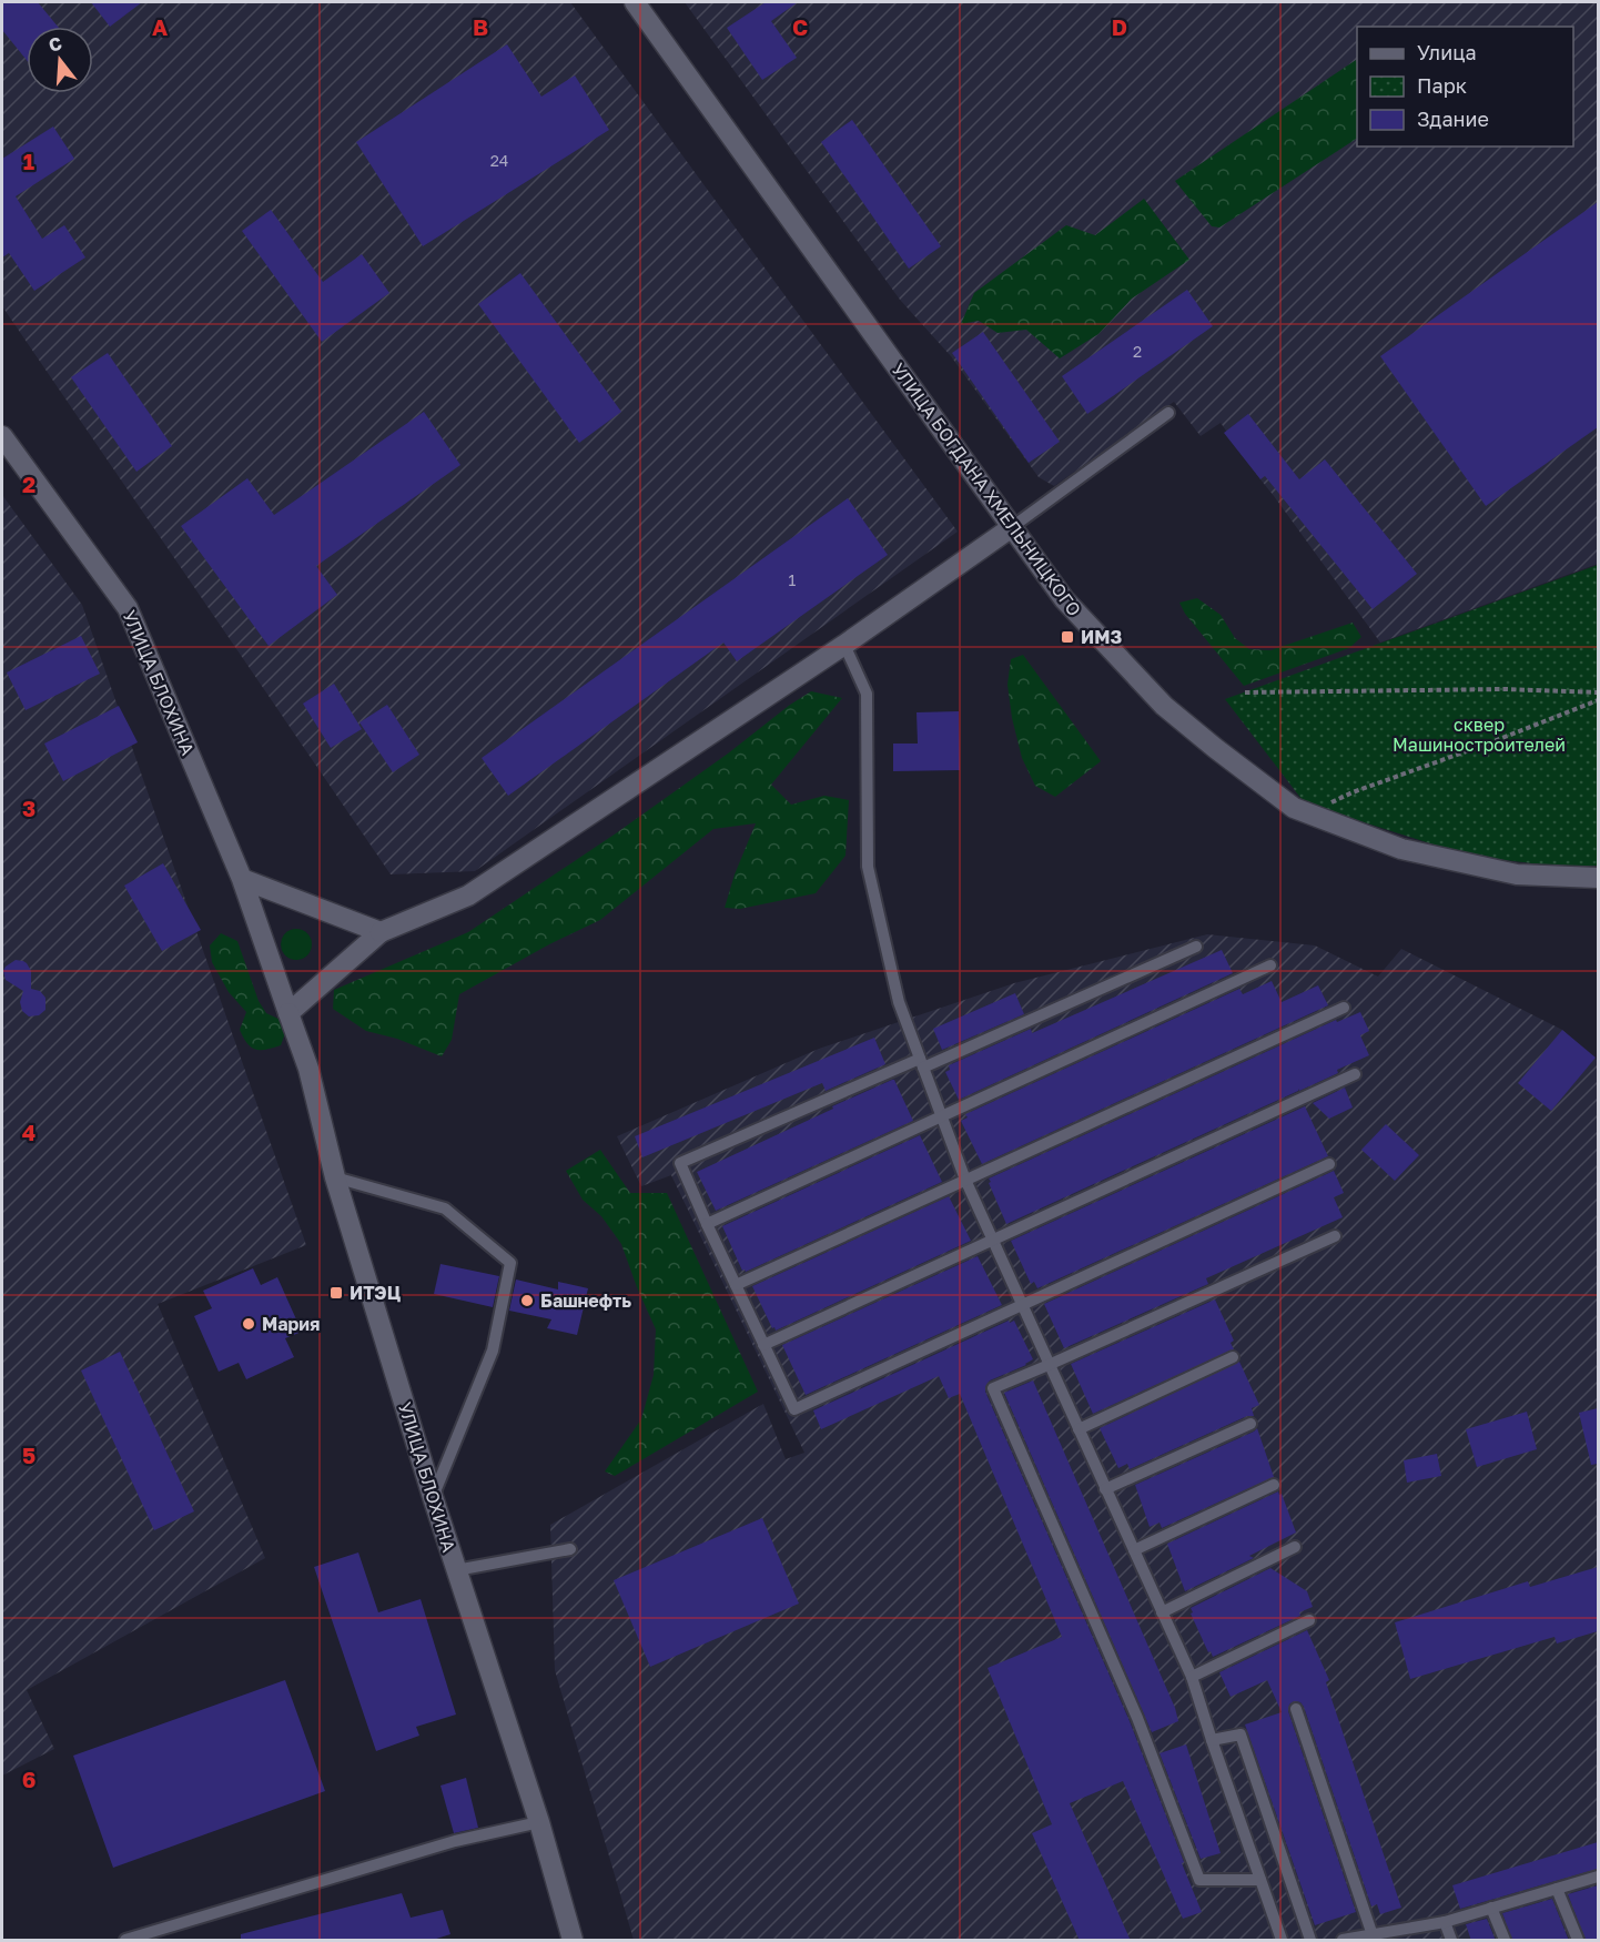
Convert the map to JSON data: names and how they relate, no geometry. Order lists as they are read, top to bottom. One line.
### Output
{"streets":{"main road":["УЛИЦА БОГДАНА ХМЕЛЬНИЦКОГО","УЛИЦА БЛОХИНА"]},"parks":["сквер Машиностроителей"],"places":{"transit":["ИМЗ","ИТЭЦ"],"other":["Башнефть","Мария"]},"house_numbers":["24","2","1"],"legend":["Улица","Парк","Здание"],"north":"top","grid":{"columns":["A","B","C","D"],"rows":["1","2","3","4","5","6"]}}
